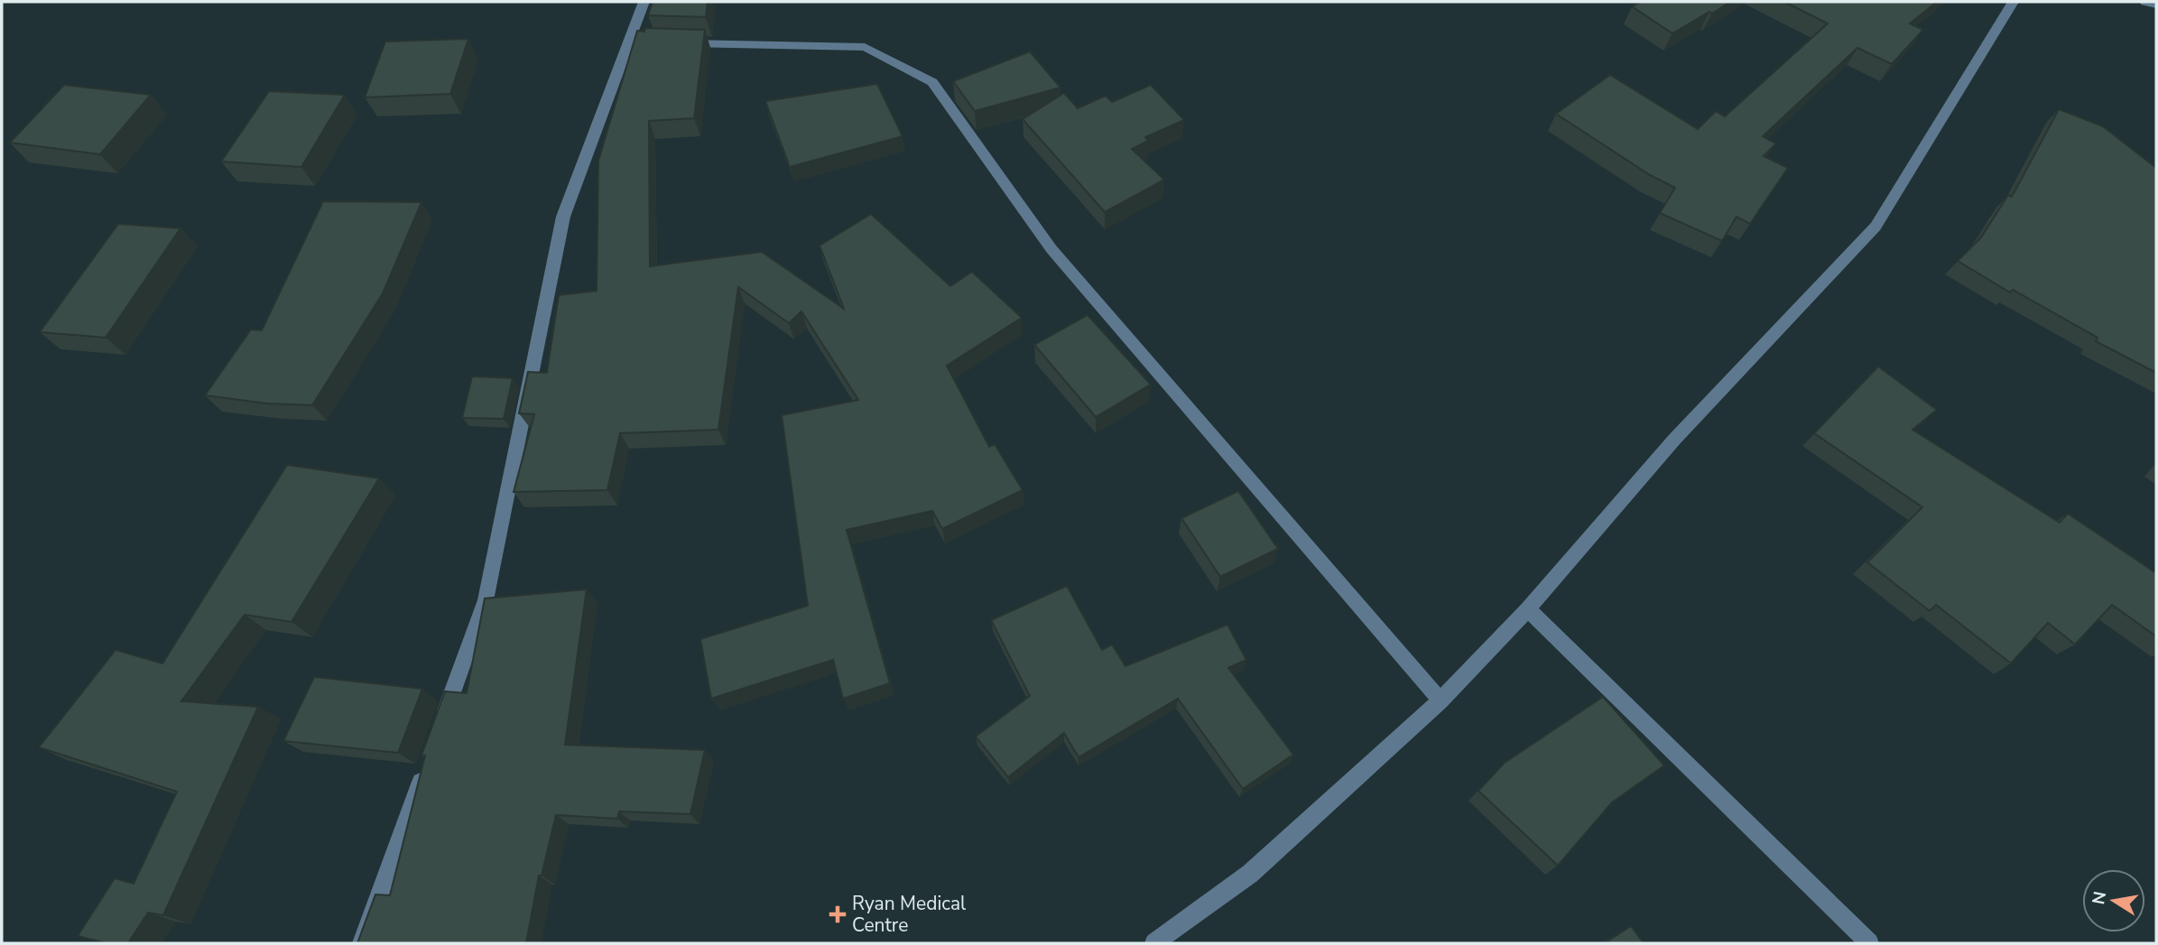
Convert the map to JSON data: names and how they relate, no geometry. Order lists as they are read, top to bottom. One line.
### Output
{"places":{"health":["Ryan Medical Centre"]},"north":"left"}
